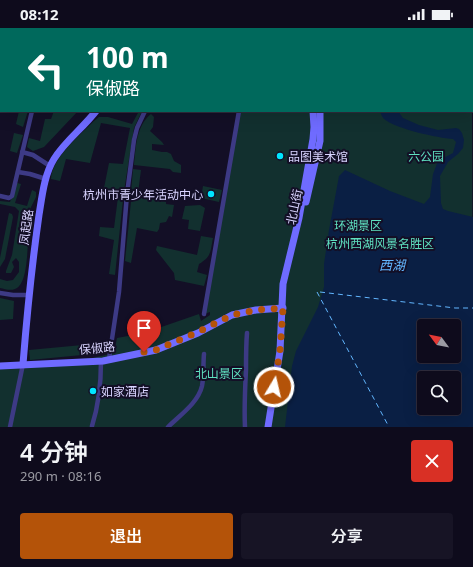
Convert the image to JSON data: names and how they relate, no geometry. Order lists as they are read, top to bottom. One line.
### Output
{"streets":{"main road":["北山街","凤起路","保俶路"]},"crossings":[["北山街","保俶路"],["凤起路","保俶路"]],"water":["西湖"],"parks":["六公园","环湖景区","杭州西湖风景名胜区","北山景区"],"places":["品图美术馆","杭州市青少年活动中心","如家酒店"],"north":"top left","page":{"status":"08:12","turn":["100 m","保俶路"],"heading":["4 分钟","290 m · 08:16"],"buttons":["退出","分享"]}}
